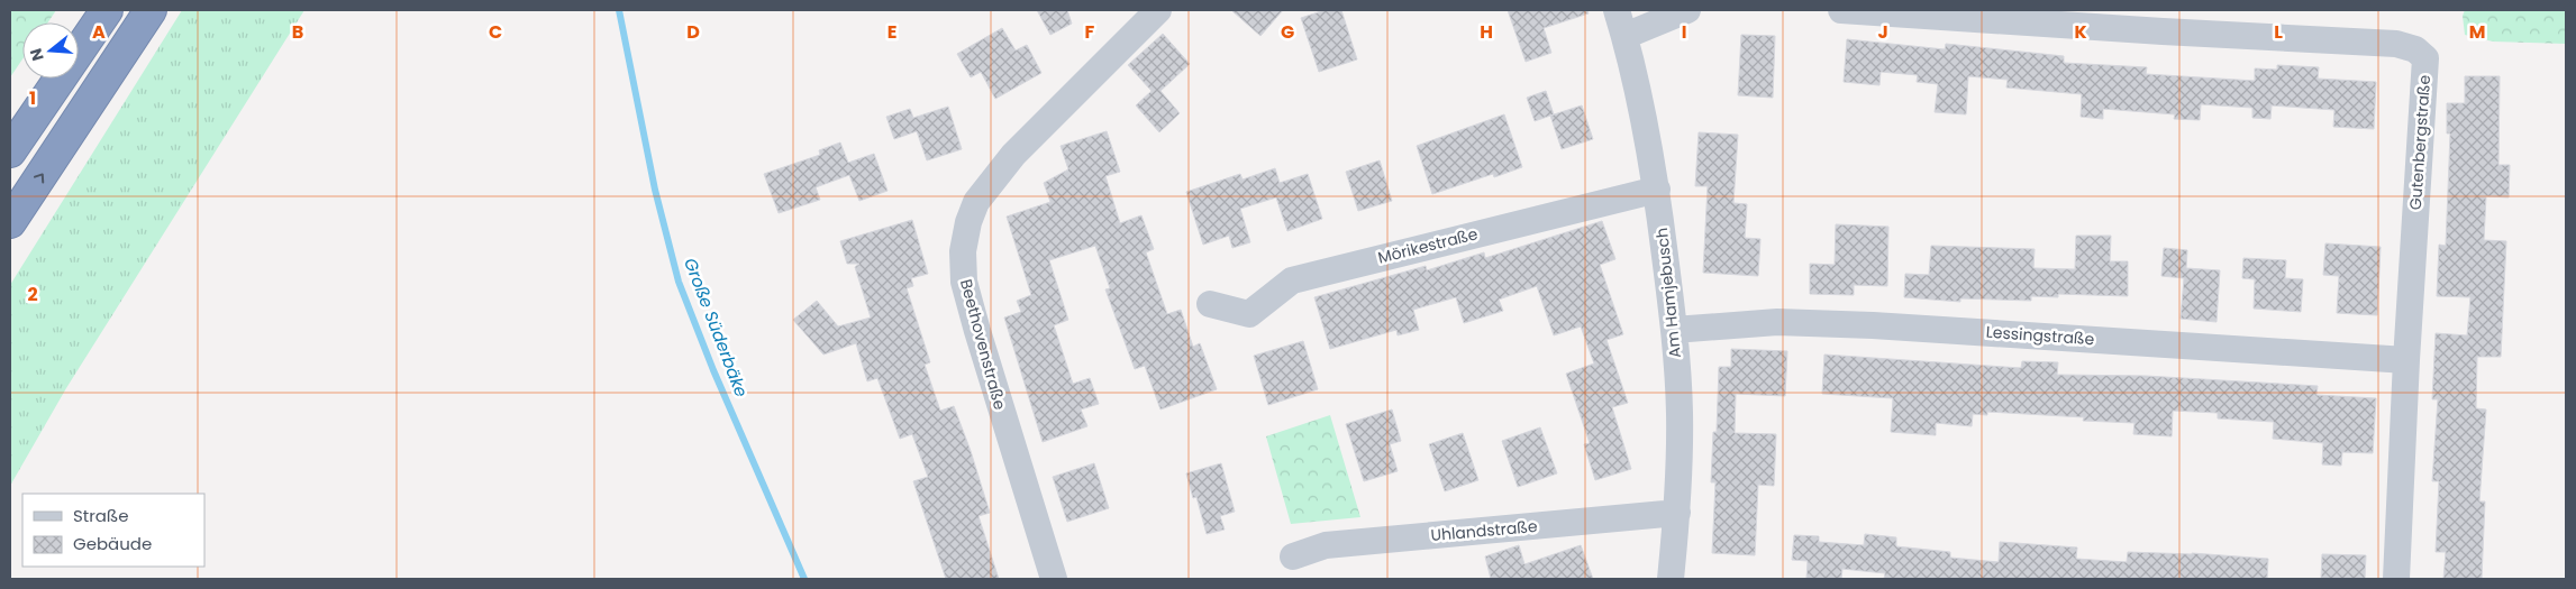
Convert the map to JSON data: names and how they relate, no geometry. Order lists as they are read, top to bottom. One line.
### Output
{"streets":{"street":["Gutenbergstraße","Mörikestraße","Am Hamjebusch","Lessingstraße","Beethovenstraße","Uhlandstraße"]},"crossings":[["Gutenbergstraße","Lessingstraße"],["Mörikestraße","Am Hamjebusch"],["Am Hamjebusch","Lessingstraße"],["Am Hamjebusch","Uhlandstraße"]],"water":["Große Süderbäke"],"legend":["Straße","Gebäude"],"north":"left","grid":{"columns":["A","B","C","D","E","F","G","H","I","J","K","L","M"],"rows":["1","2"]}}
